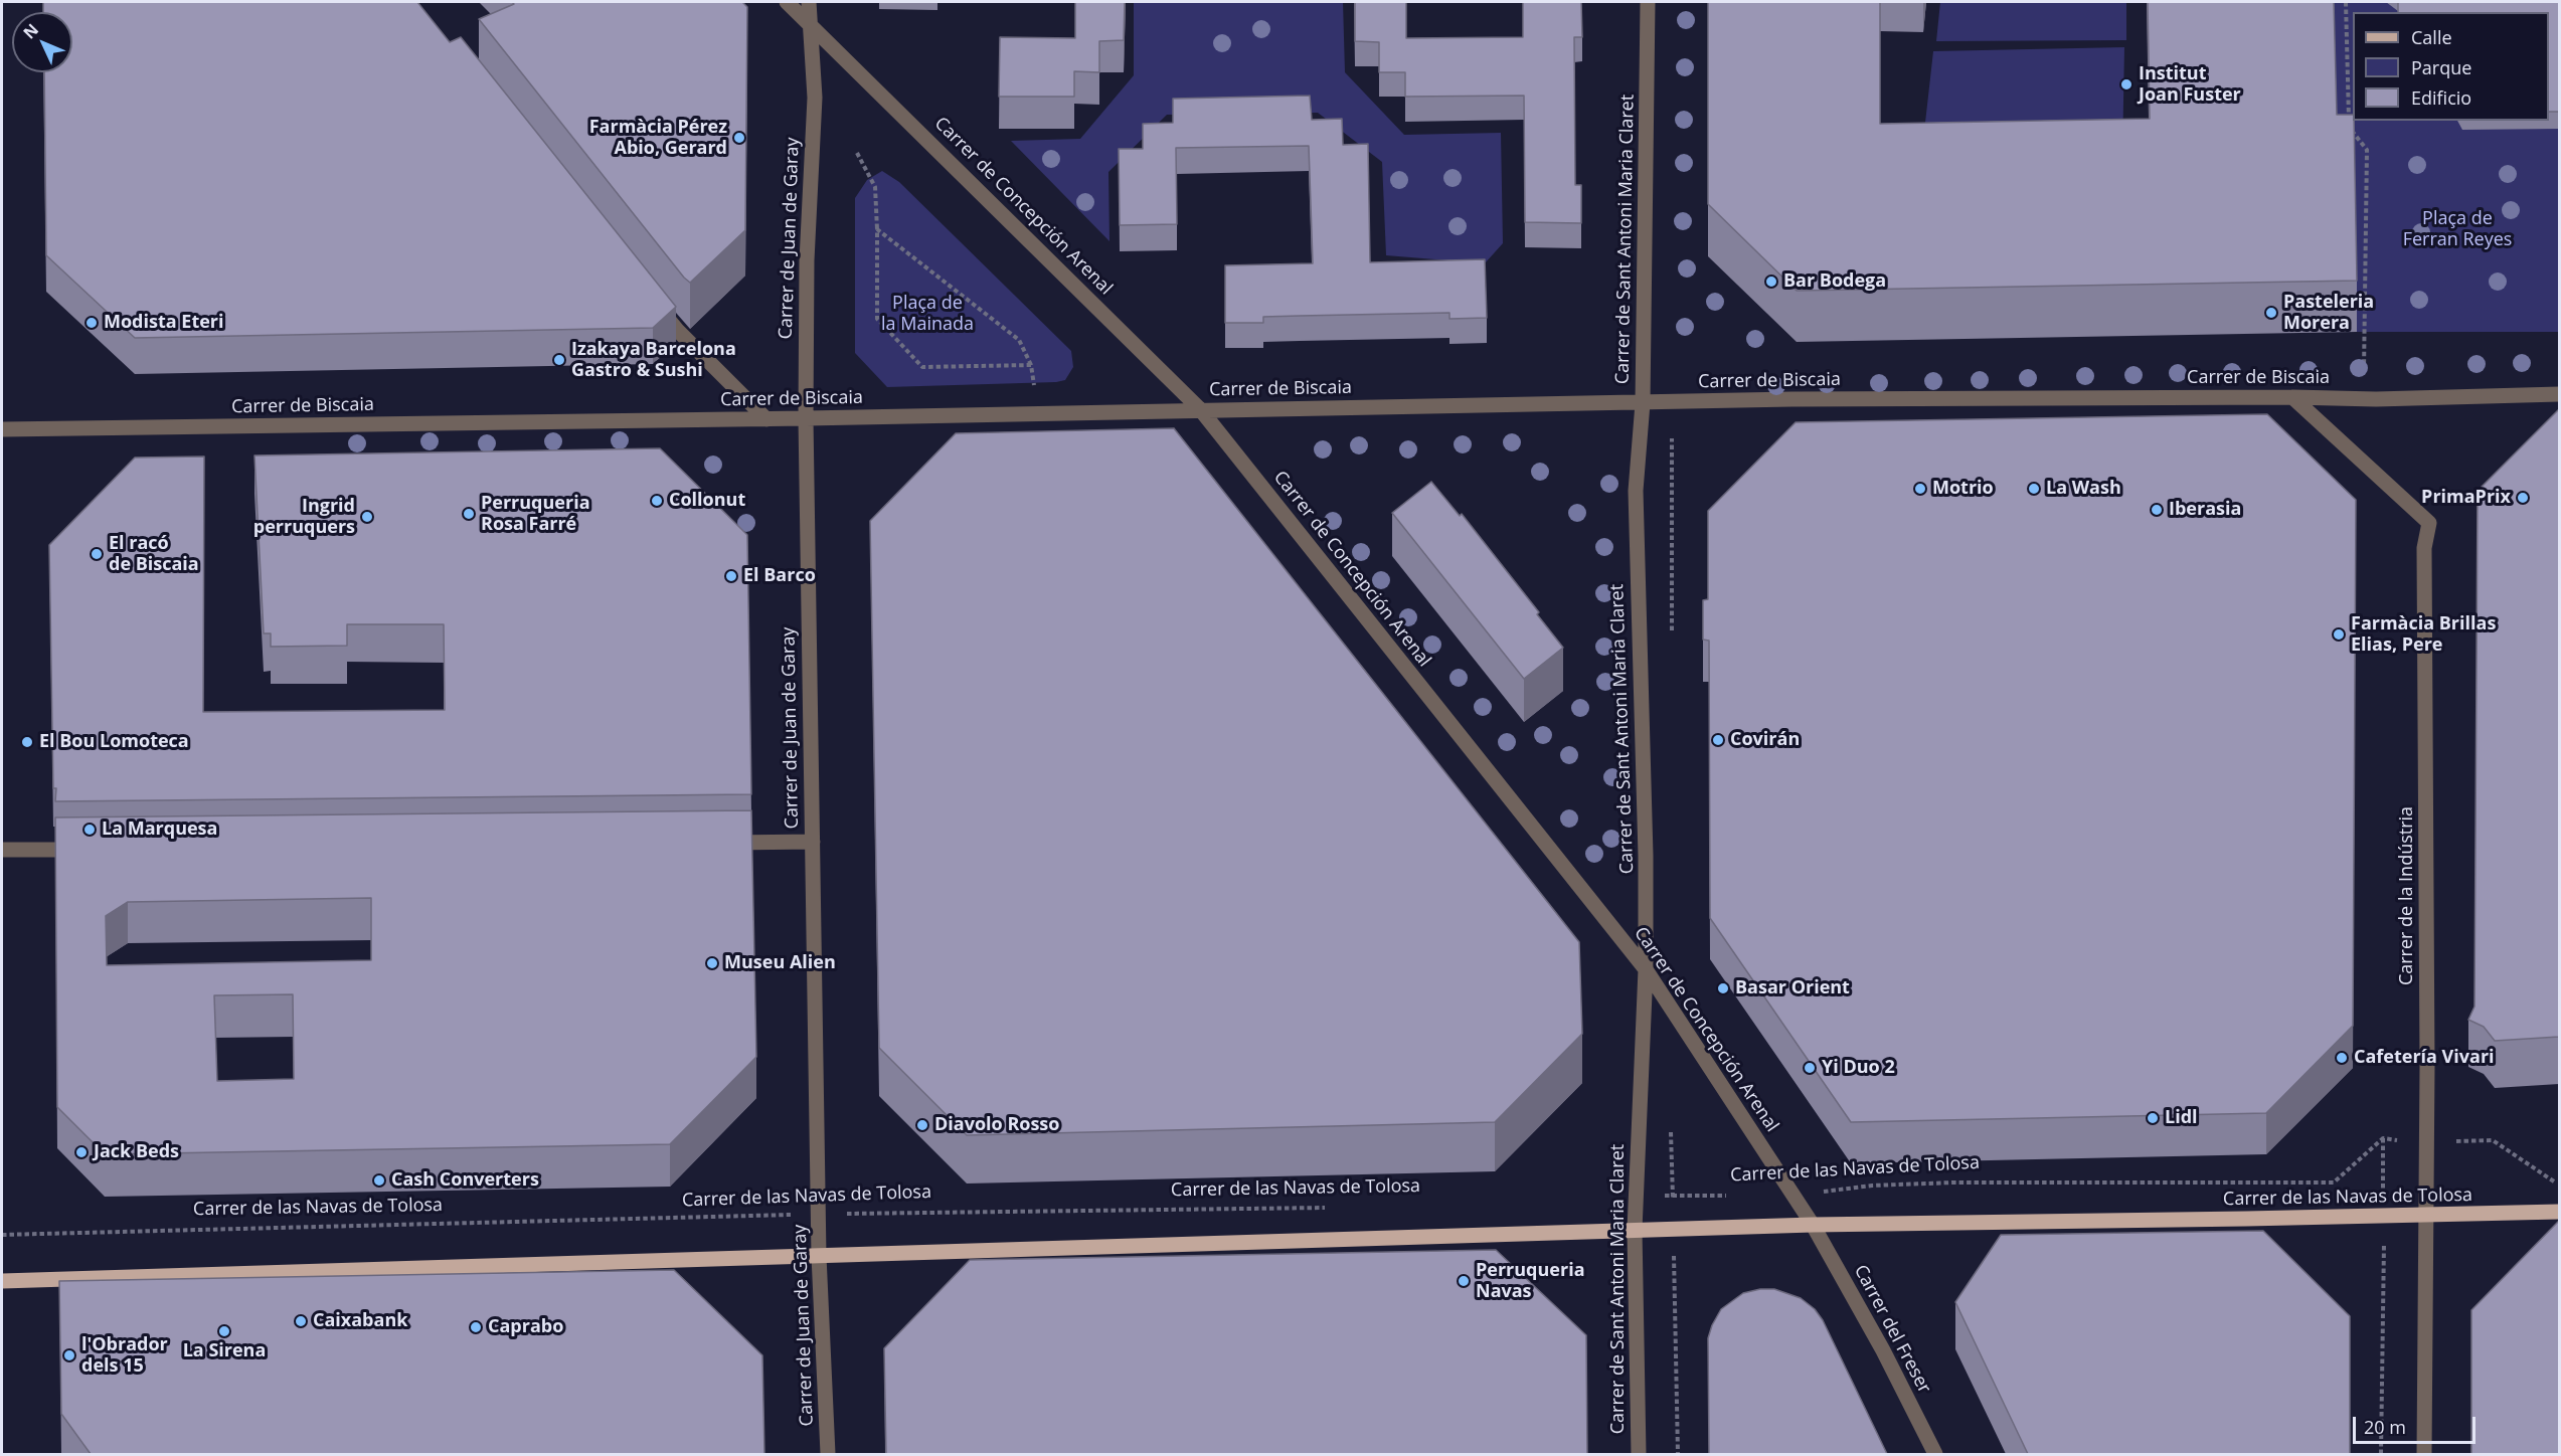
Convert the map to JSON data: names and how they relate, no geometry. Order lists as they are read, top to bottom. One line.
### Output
{"streets":{"main road":["Carrer de las Navas de Tolosa"],"street":["Carrer de Concepción Arenal","Carrer de Juan de Garay","Carrer de Sant Antoni Maria Claret","Carrer de Biscaia","Carrer de la Indústria","Carrer del Freser"]},"crossings":[["Carrer de Concepción Arenal","Carrer de Juan de Garay"],["Carrer de Concepción Arenal","Carrer de Sant Antoni Maria Claret"],["Carrer de Concepción Arenal","Carrer de Biscaia"],["Carrer de Concepción Arenal","Carrer de las Navas de Tolosa"],["Carrer de Concepción Arenal","Carrer del Freser"],["Carrer de Juan de Garay","Carrer de Biscaia"],["Carrer de Juan de Garay","Carrer de las Navas de Tolosa"],["Carrer de Sant Antoni Maria Claret","Carrer de Biscaia"],["Carrer de Sant Antoni Maria Claret","Carrer de las Navas de Tolosa"],["Carrer de Biscaia","Carrer de la Indústria"],["Carrer de la Indústria","Carrer de las Navas de Tolosa"],["Carrer de las Navas de Tolosa","Carrer del Freser"]],"parks":["Plaça de Ferran Reyes","Plaça de la Mainada"],"places":["Institut Joan Fuster","Farmàcia Pérez Abio, Gerard","Bar Bodega","Pasteleria Morera","Modista Eteri","Izakaya Barcelona Gastro & Sushi","Motrio","La Wash","PrimaPrix","Collonut","Iberasia","Perruqueria Rosa Farré","Ingrid perruquers","El racó de Biscaia","El Barco","Farmàcia Brillas Elias, Pere","Covirán","El Bou Lomoteca","La Marquesa","Museu Alien","Basar Orient","Cafetería Vivari","Yi Duo 2","Lidl","Diavolo Rosso","Jack Beds","Cash Converters","Perruqueria Navas","Caixabank","Caprabo","La Sirena","l'Obrador dels 15"],"legend":["Calle","Parque","Edificio"],"scale_bar":"20 m","north":"top left"}
